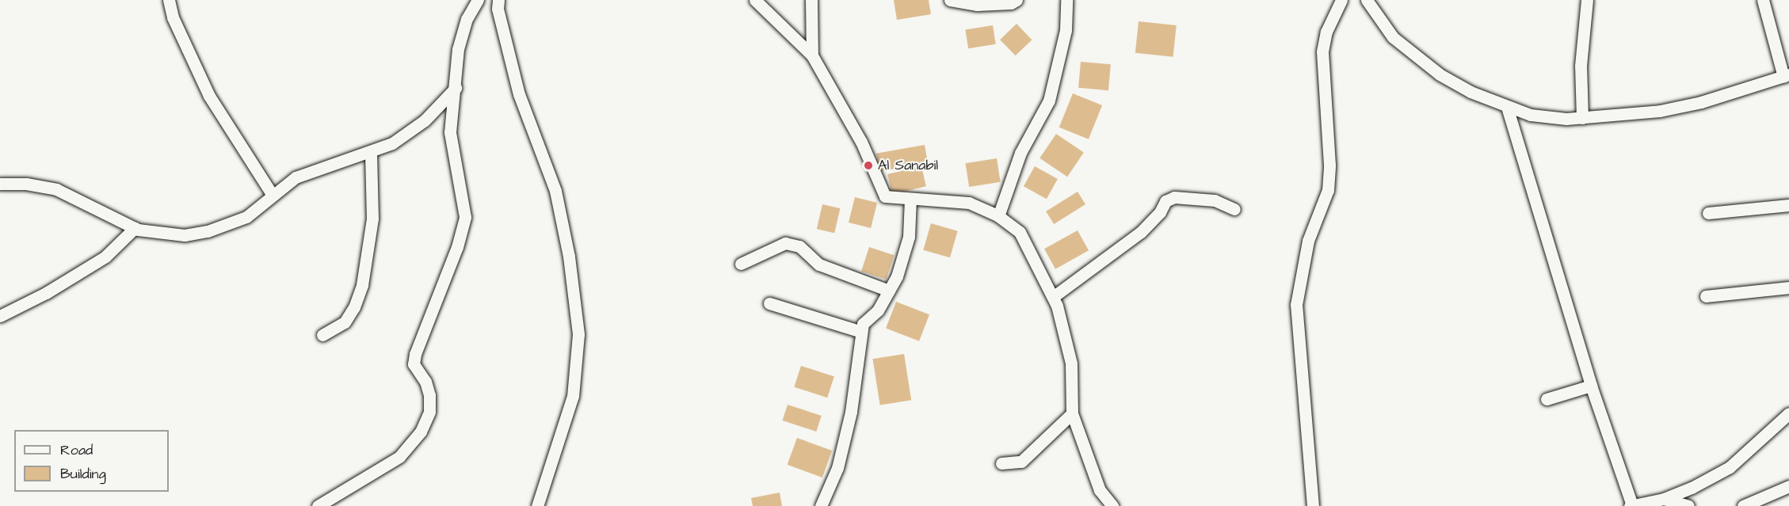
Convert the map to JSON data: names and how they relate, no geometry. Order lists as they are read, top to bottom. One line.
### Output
{"places":["Al Sanabil"],"legend":["Road","Building"]}
